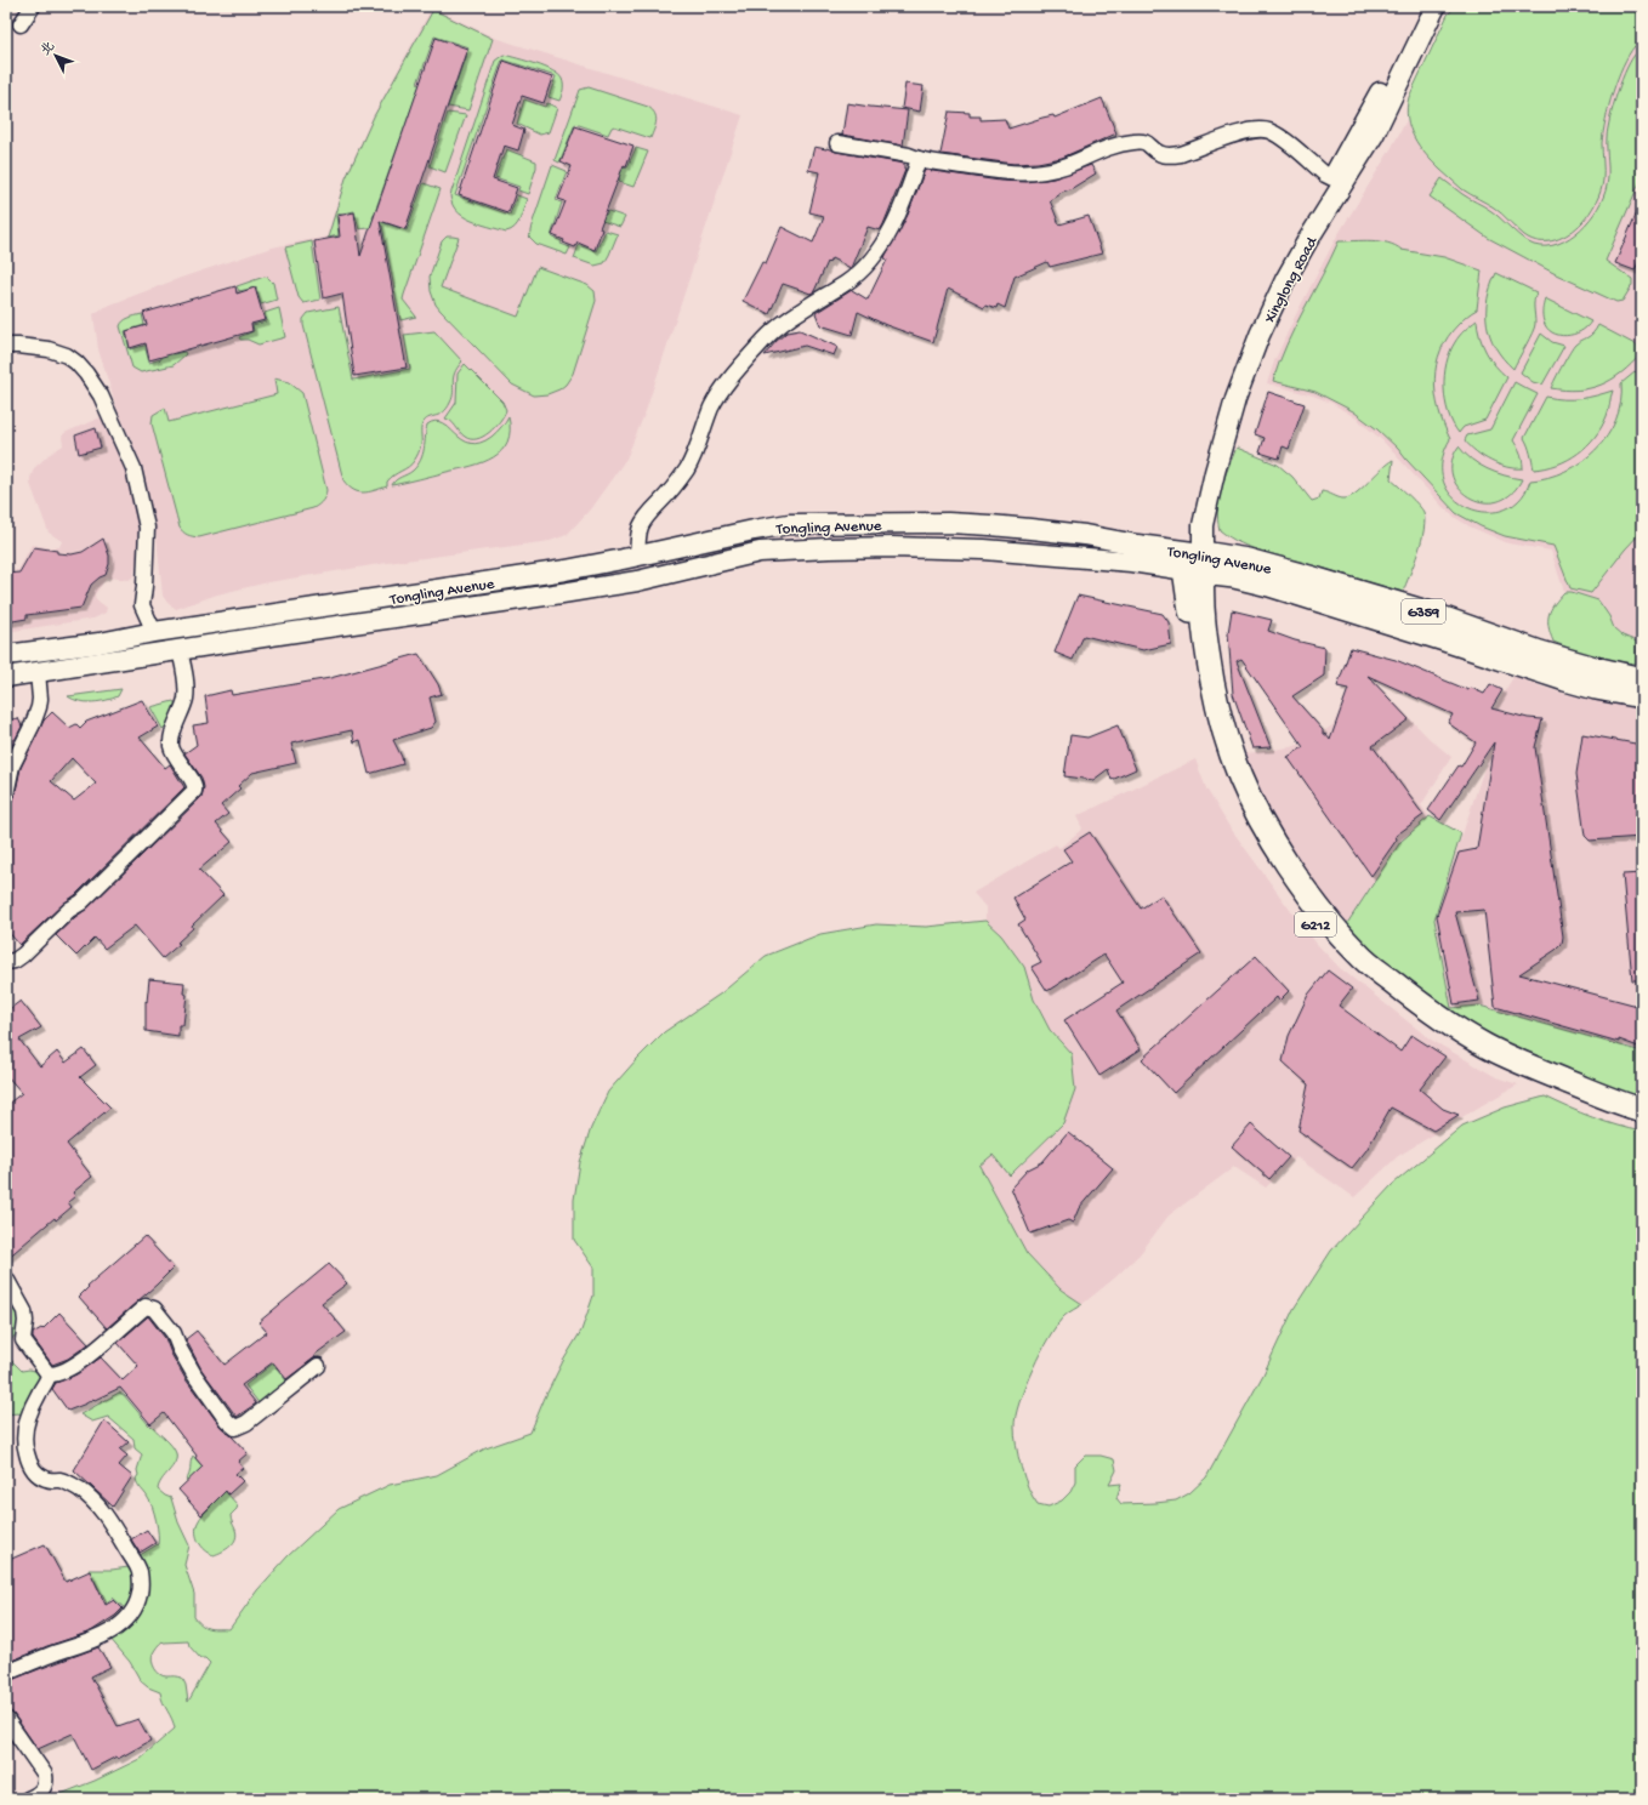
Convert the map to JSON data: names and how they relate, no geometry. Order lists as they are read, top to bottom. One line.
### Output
{"streets":{"highway":["Tongling Avenue","G359","G212"],"main road":["Xinglong Road"]},"crossings":[["Xinglong Road","Tongling Avenue"],["Xinglong Road","G212"],["Tongling Avenue","G212"]],"north":"top left"}
